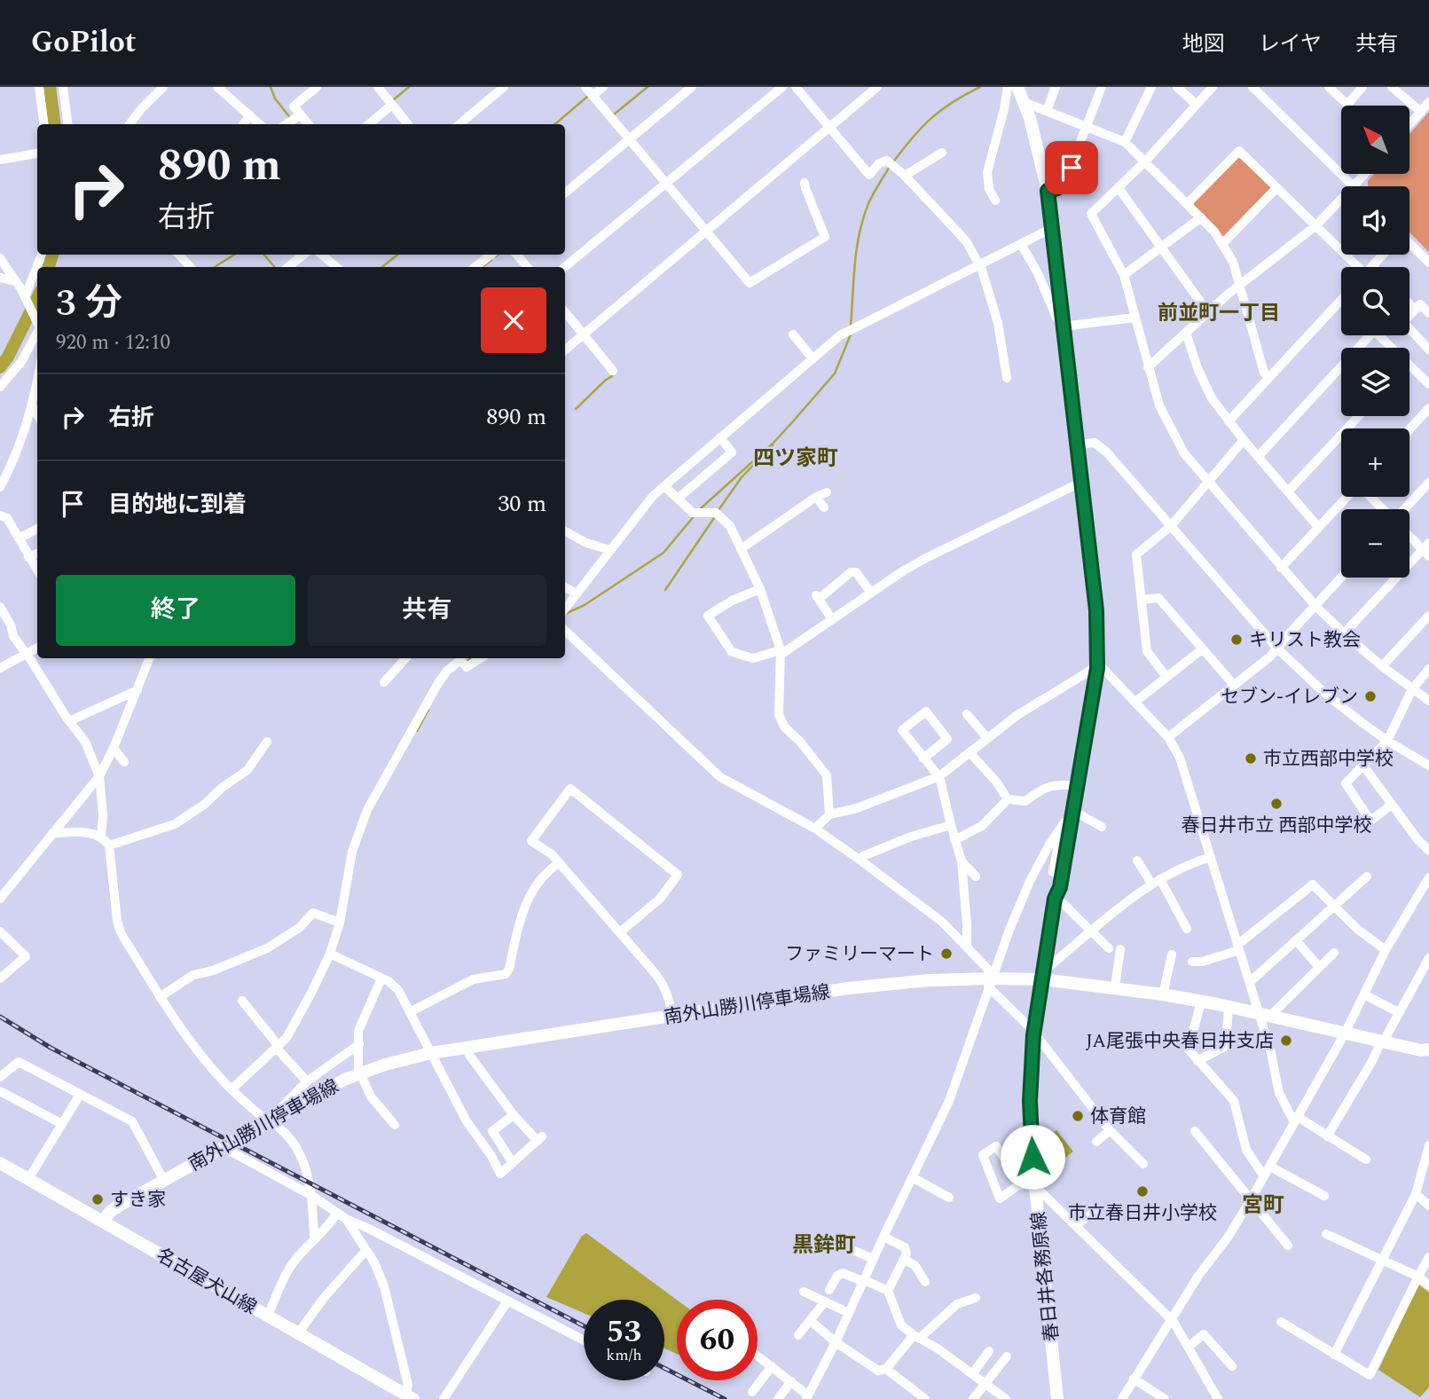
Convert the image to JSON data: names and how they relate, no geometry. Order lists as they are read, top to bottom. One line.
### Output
{"streets":{"main road":["南外山勝川停車場線","春日井各務原線","名古屋犬山線"]},"crossings":[["南外山勝川停車場線","春日井各務原線"],["南外山勝川停車場線","名古屋犬山線"]],"districts":["前並町一丁目","四ツ家町","宮町","黒鉾町"],"places":["キリスト教会","セブン-イレブン","市立西部中学校","春日井市立 西部中学校","ファミリーマート","JA尾張中央春日井支店","体育館","市立春日井小学校","すき家"],"north":"top left","page":{"header":"GoPilot","nav":["地図","レイヤ","共有"],"map_buttons":["+","−"],"turn":["890 m","右折"],"heading":["3 分","920 m · 12:10"],"list":[{"name":"右折","value":"890 m"},{"name":"目的地に到着","value":"30 m"}],"buttons":["終了","共有"],"speed":"53 km/h","limit":"60"}}
